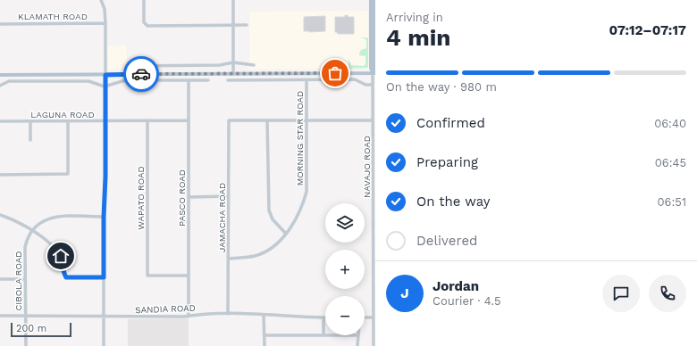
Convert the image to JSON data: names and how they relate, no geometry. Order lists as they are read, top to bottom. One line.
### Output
{"streets":{"main road":["NAVAJO ROAD"],"street":["KLAMATH ROAD","LAGUNA ROAD","MORNING STAR ROAD","WAPATO ROAD","PASCO ROAD","JAMACHA ROAD","CIBOLA ROAD","SANDIA ROAD"]},"crossings":[["LAGUNA ROAD","WAPATO ROAD"],["LAGUNA ROAD","PASCO ROAD"],["MORNING STAR ROAD","JAMACHA ROAD"],["WAPATO ROAD","PASCO ROAD"],["PASCO ROAD","SANDIA ROAD"],["JAMACHA ROAD","SANDIA ROAD"],["CIBOLA ROAD","SANDIA ROAD"]],"scale_bar":"200 m","page":{"heading":["4 min","Arriving in","07:12–07:17"],"panel":["Jordan","Courier · 4.5"],"bar":"On the way · 980 m","list":[["Confirmed","06:40"],["Preparing","06:45"],["On the way","06:51"],"Delivered"],"map_buttons":["+","−"],"round":"J","scale":"200 m"}}
